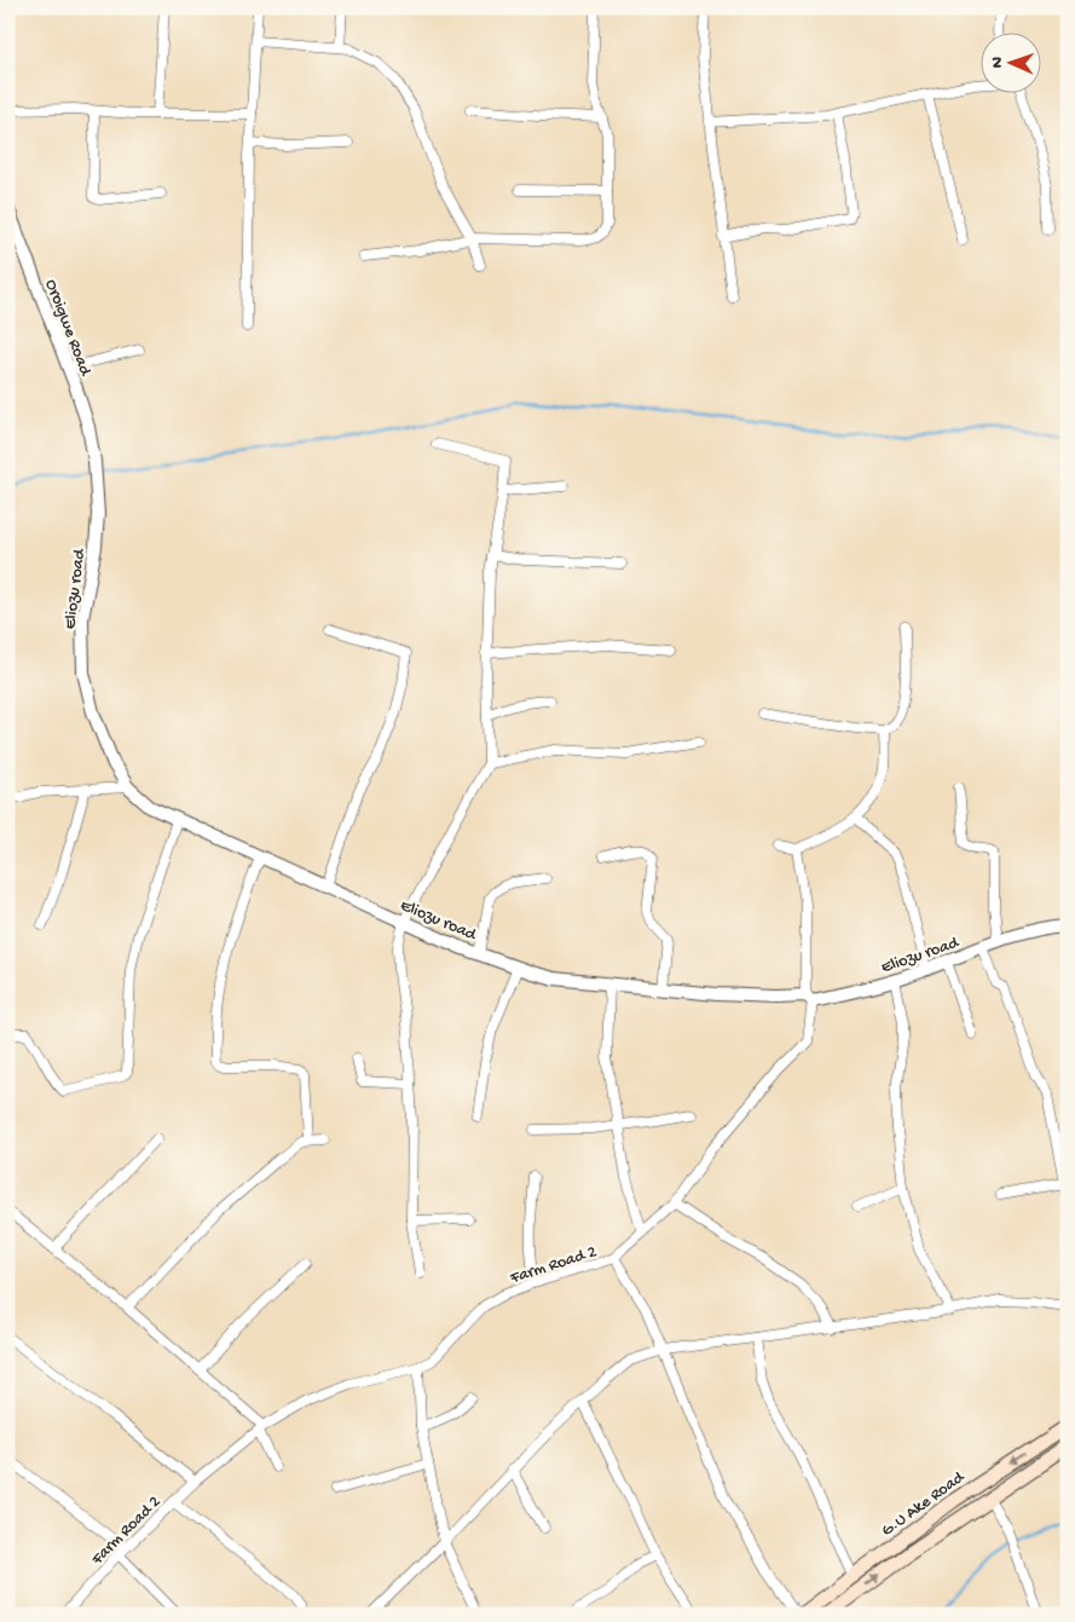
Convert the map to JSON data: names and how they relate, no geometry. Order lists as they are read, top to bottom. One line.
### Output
{"streets":{"main road":["G.U Ake Road"],"street":["Oroigwe Road","Eliozu road","Farm Road 2"]},"crossings":[["Oroigwe Road","Eliozu road"],["Eliozu road","Farm Road 2"]],"north":"left"}
